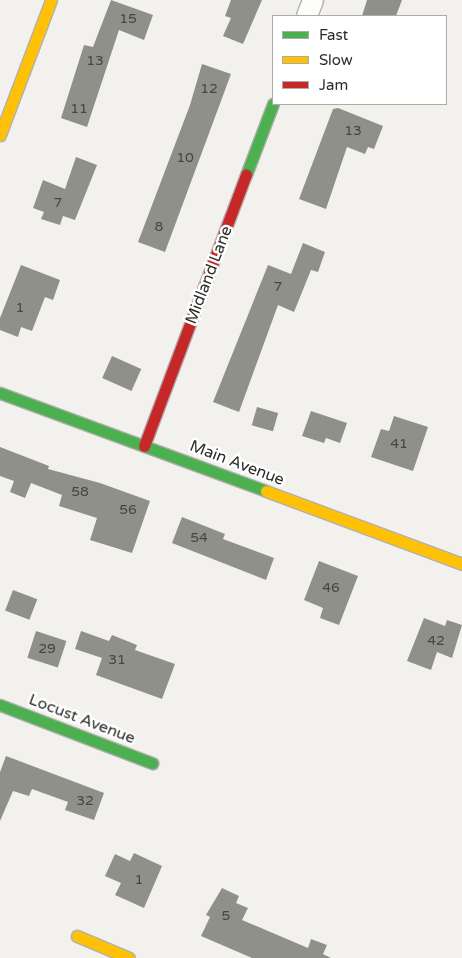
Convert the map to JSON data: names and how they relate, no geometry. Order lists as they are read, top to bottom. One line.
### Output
{"streets":{"street":["Midland Lane","Main Avenue","Locust Avenue"]},"crossings":[["Midland Lane","Main Avenue"]],"house_numbers":["15","13","12","11","13","10","7","8","7","1","41","58","56","54","46","42","29","31","32","1","5"],"legend":["Fast","Slow","Jam"]}
